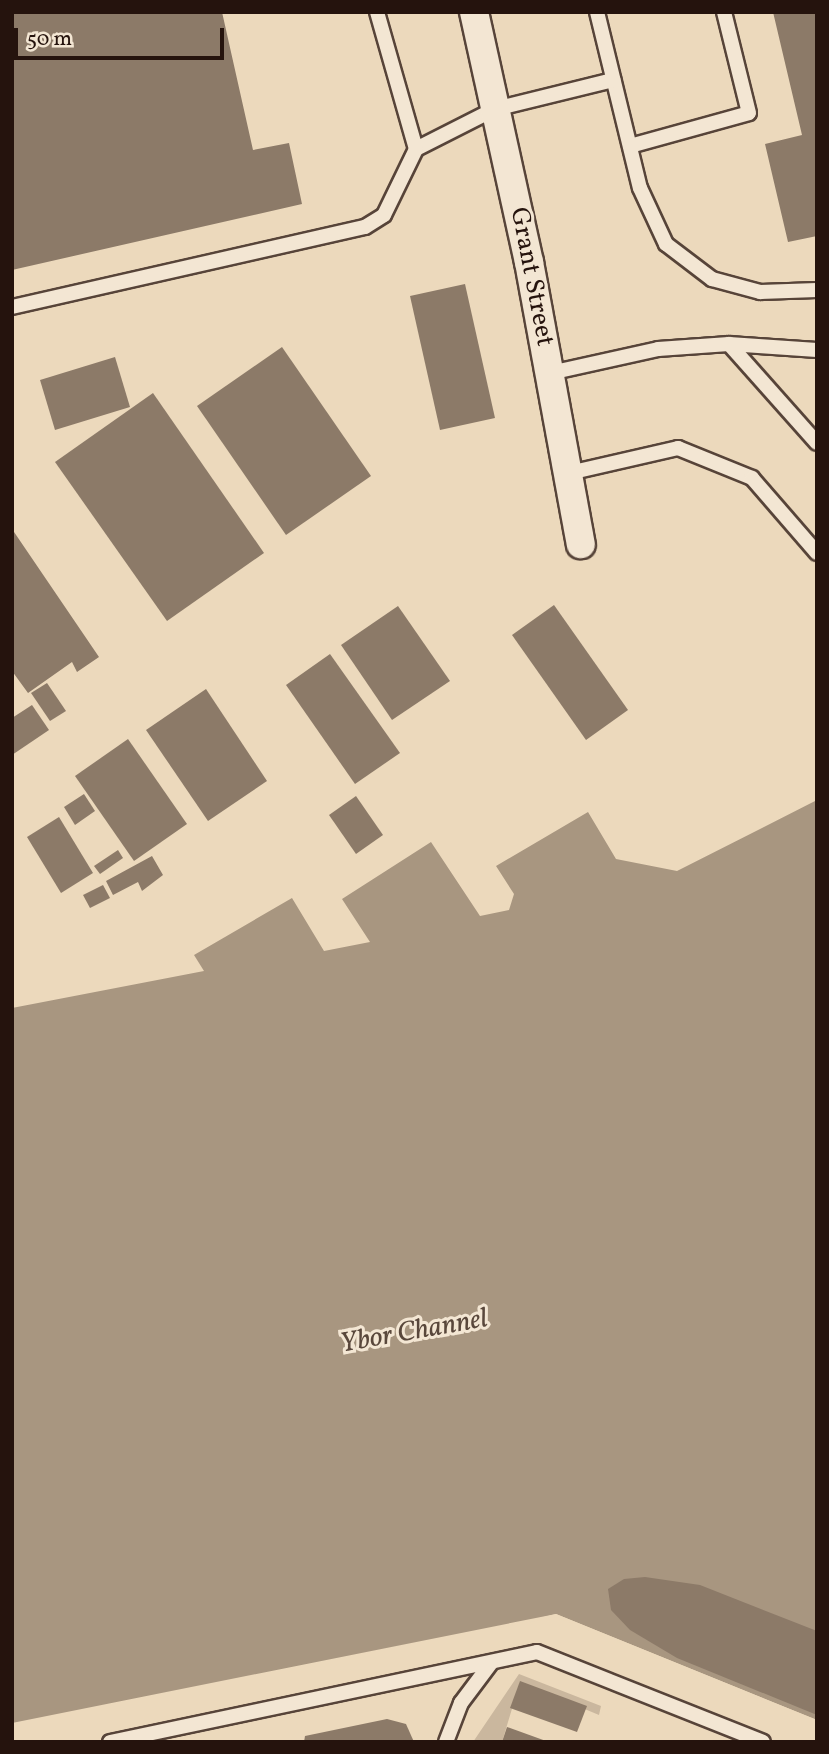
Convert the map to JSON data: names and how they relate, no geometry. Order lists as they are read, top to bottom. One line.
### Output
{"streets":{"street":["Grant Street"]},"water":["Ybor Channel"],"scale_bar":"50 m"}
